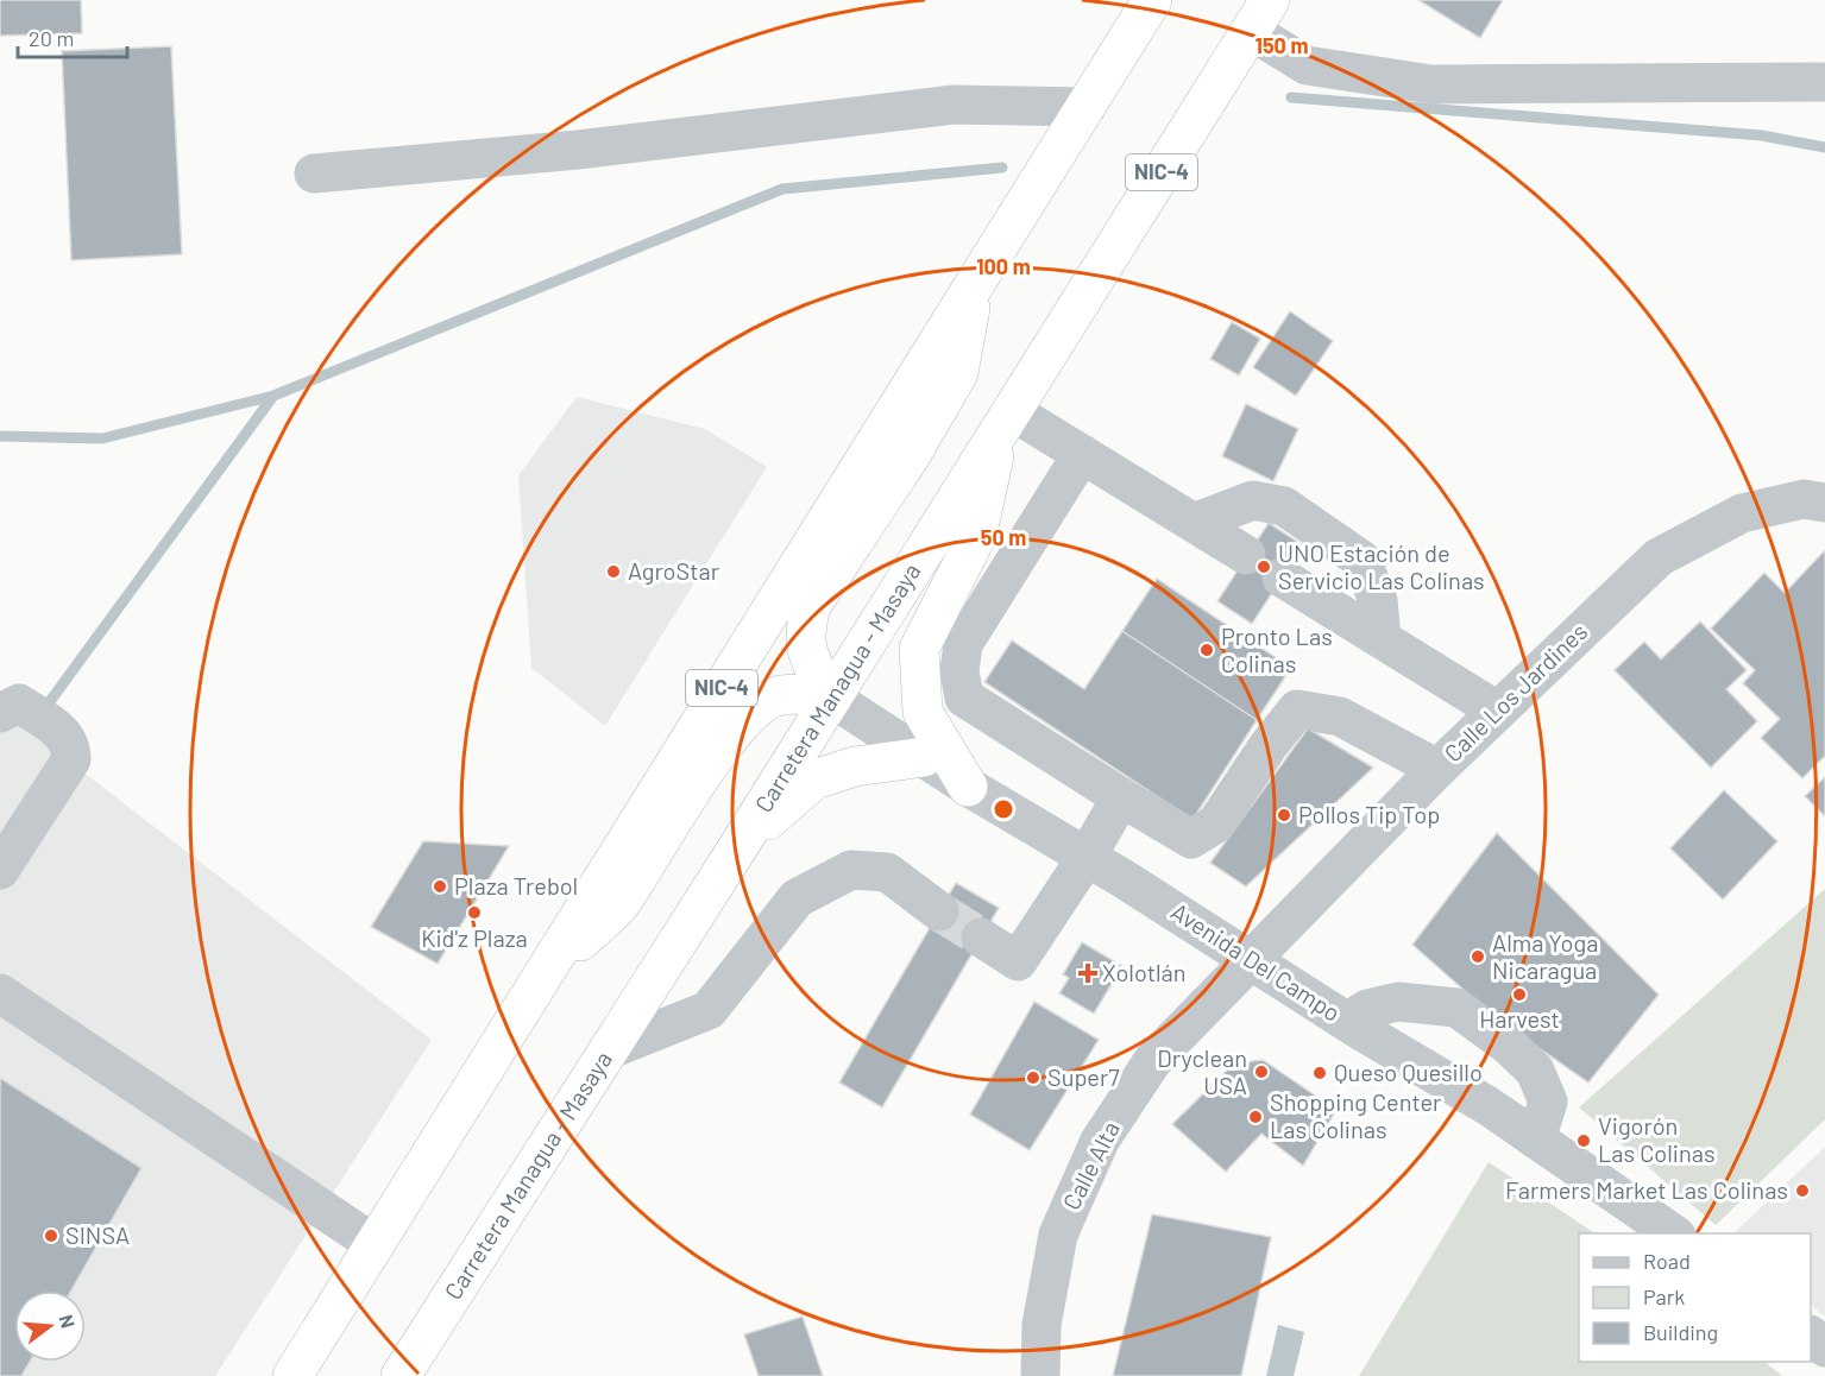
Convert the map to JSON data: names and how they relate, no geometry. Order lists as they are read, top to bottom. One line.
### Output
{"streets":{"highway":["NIC-4","Carretera Managua - Masaya"],"street":["Calle Los Jardines","Avenida Del Campo","Calle Alta"]},"crossings":[["Carretera Managua - Masaya","Avenida Del Campo"],["Calle Los Jardines","Avenida Del Campo"],["Calle Los Jardines","Calle Alta"],["Avenida Del Campo","Calle Alta"]],"places":{"other":["UNO Estación de Servicio Las Colinas","AgroStar","Pronto Las Colinas","Pollos Tip Top","Plaza Trebol","Kid'z Plaza","Alma Yoga Nicaragua","Harvest","Dryclean USA","Queso Quesillo","Super7","Shopping Center Las Colinas","Vigorón Las Colinas","Farmers Market Las Colinas","SINSA"],"health":["Xolotlán"]},"legend":["Road","Park","Building"],"scale_bar":"20 m","north":"right","rings":["150 m","100 m","50 m"]}
